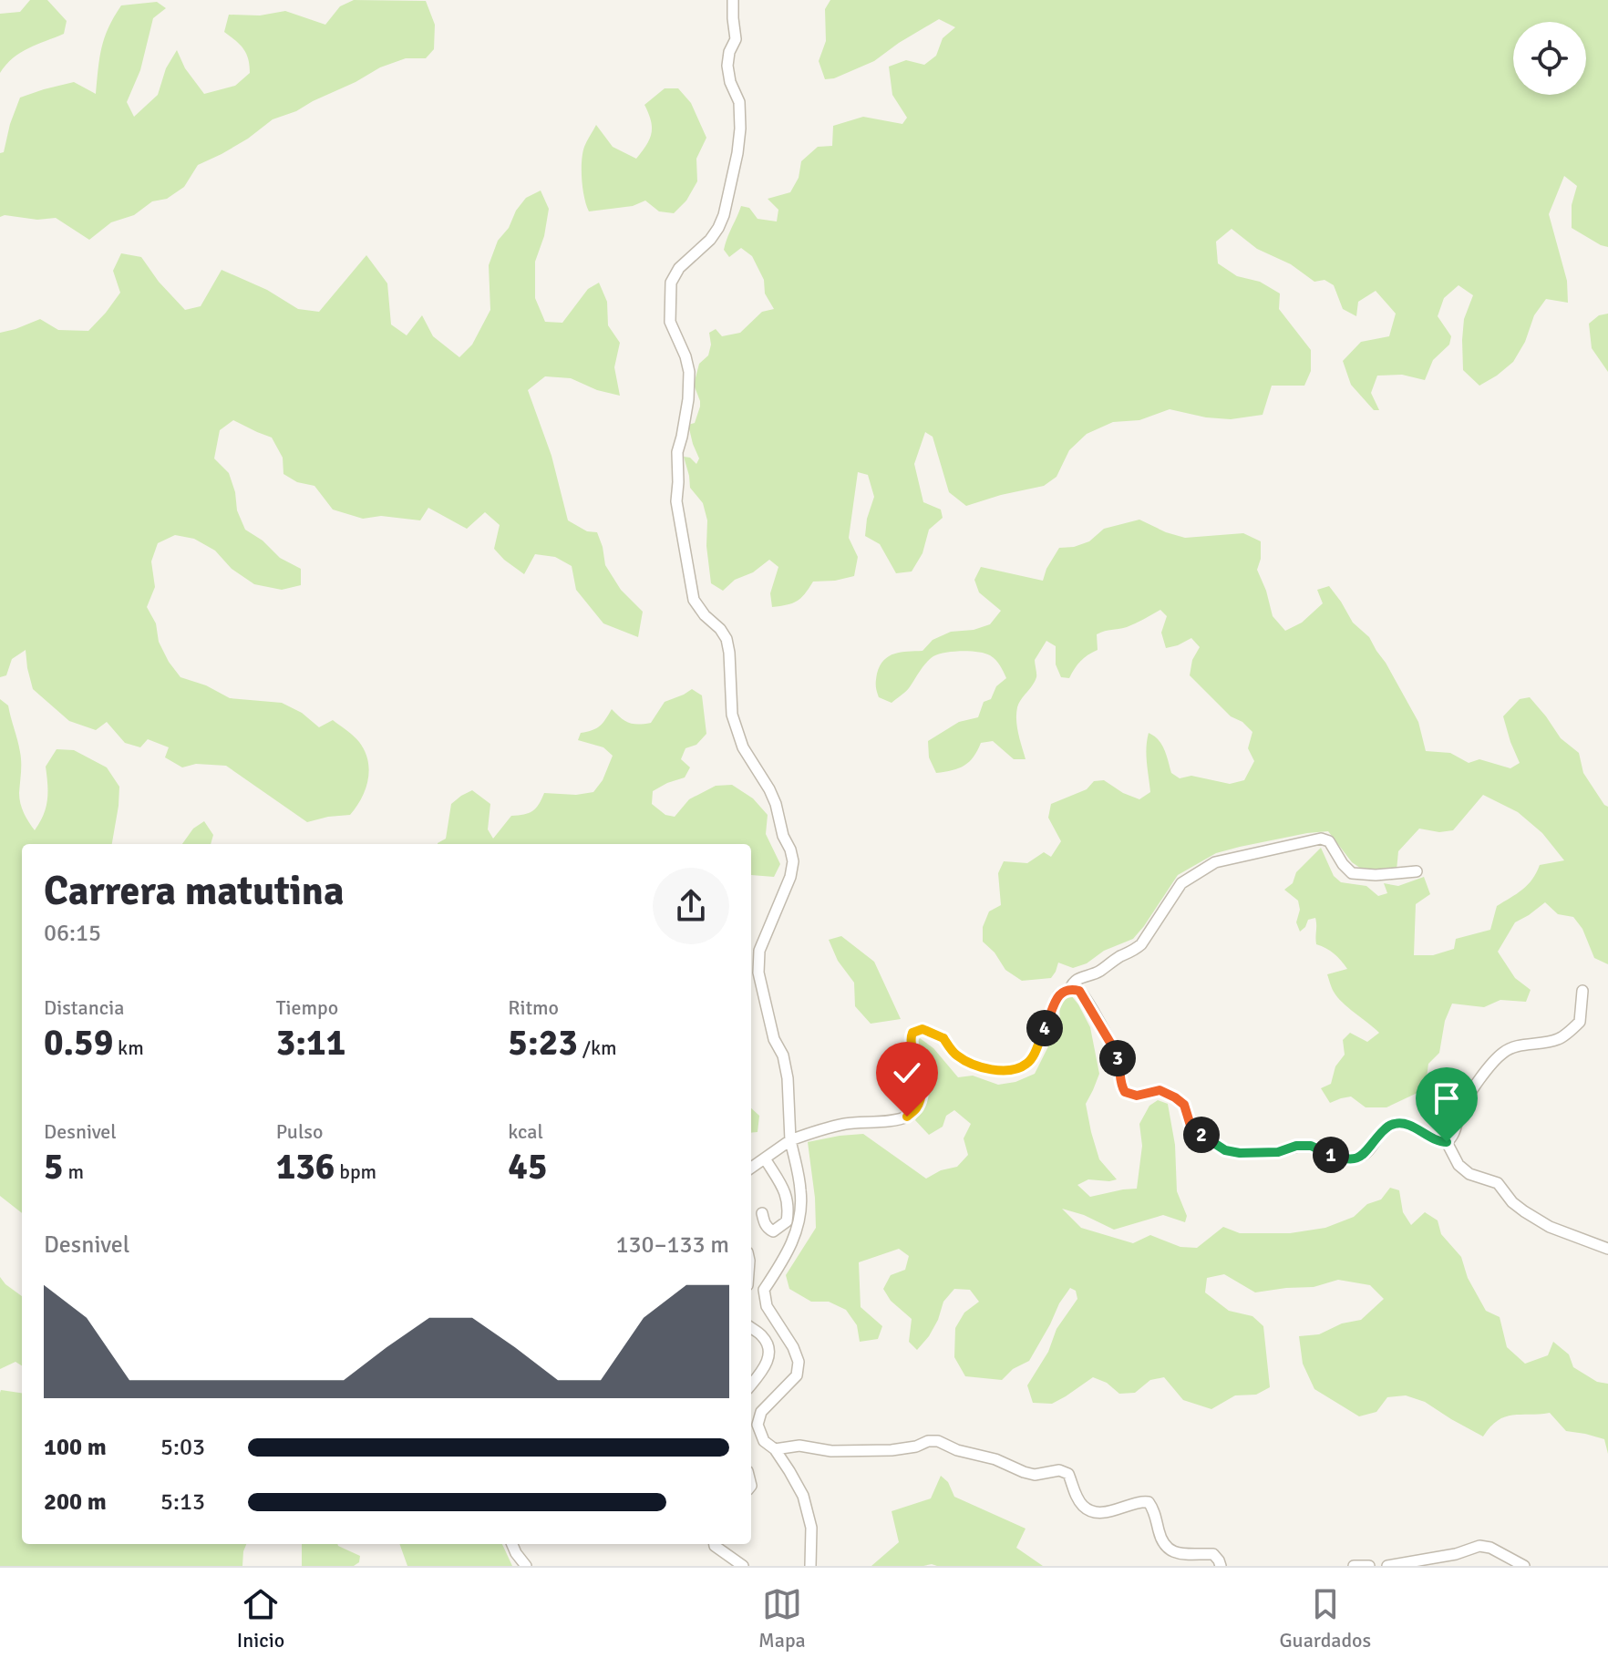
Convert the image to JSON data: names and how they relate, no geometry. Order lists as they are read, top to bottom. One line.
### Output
{"page":{"heading":["Carrera matutina","06:15"],"stats":[["Distancia","0.59 km"],["Tiempo","3:11"],["Ritmo","5:23 /km"],["Desnivel","5 m"],["Pulso","136 bpm"],["kcal","45"]],"pins":["4","3","2","1"],"chart":["Desnivel","130–133 m"],"list":[{"name":"100 m","note":"5:03"},{"name":"200 m","note":"5:13"}],"tabs":["Inicio","Mapa","Guardados"]}}
